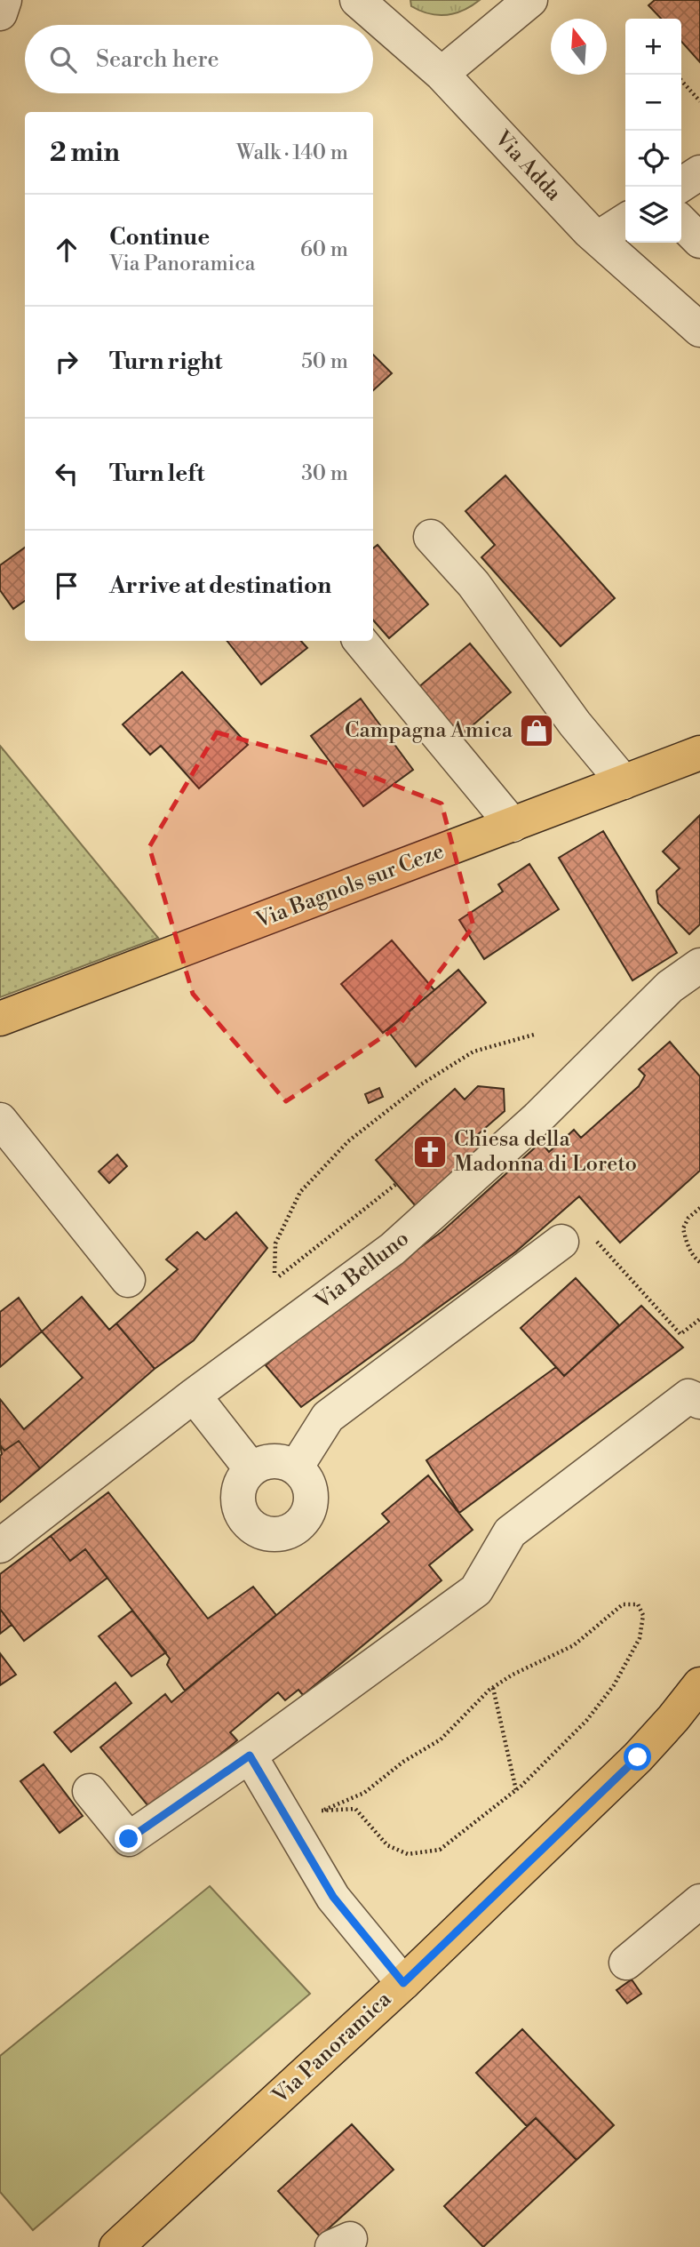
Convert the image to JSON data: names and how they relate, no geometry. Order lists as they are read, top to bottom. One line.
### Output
{"streets":{"main road":["Via Bagnols sur Ceze","Via Panoramica"],"street":["Via Adda","Via Belluno"]},"places":{"shop":["Campagna Amica"],"church":["Chiesa della Madonna di Loreto"]},"north":"top","page":{"map_buttons":["+","−"],"search":"Search here","heading":["2 min","Walk · 140 m"],"list":[["Continue","Via Panoramica","60 m"],["Turn right","50 m"],["Turn left","30 m"],"Arrive at destination"]}}
